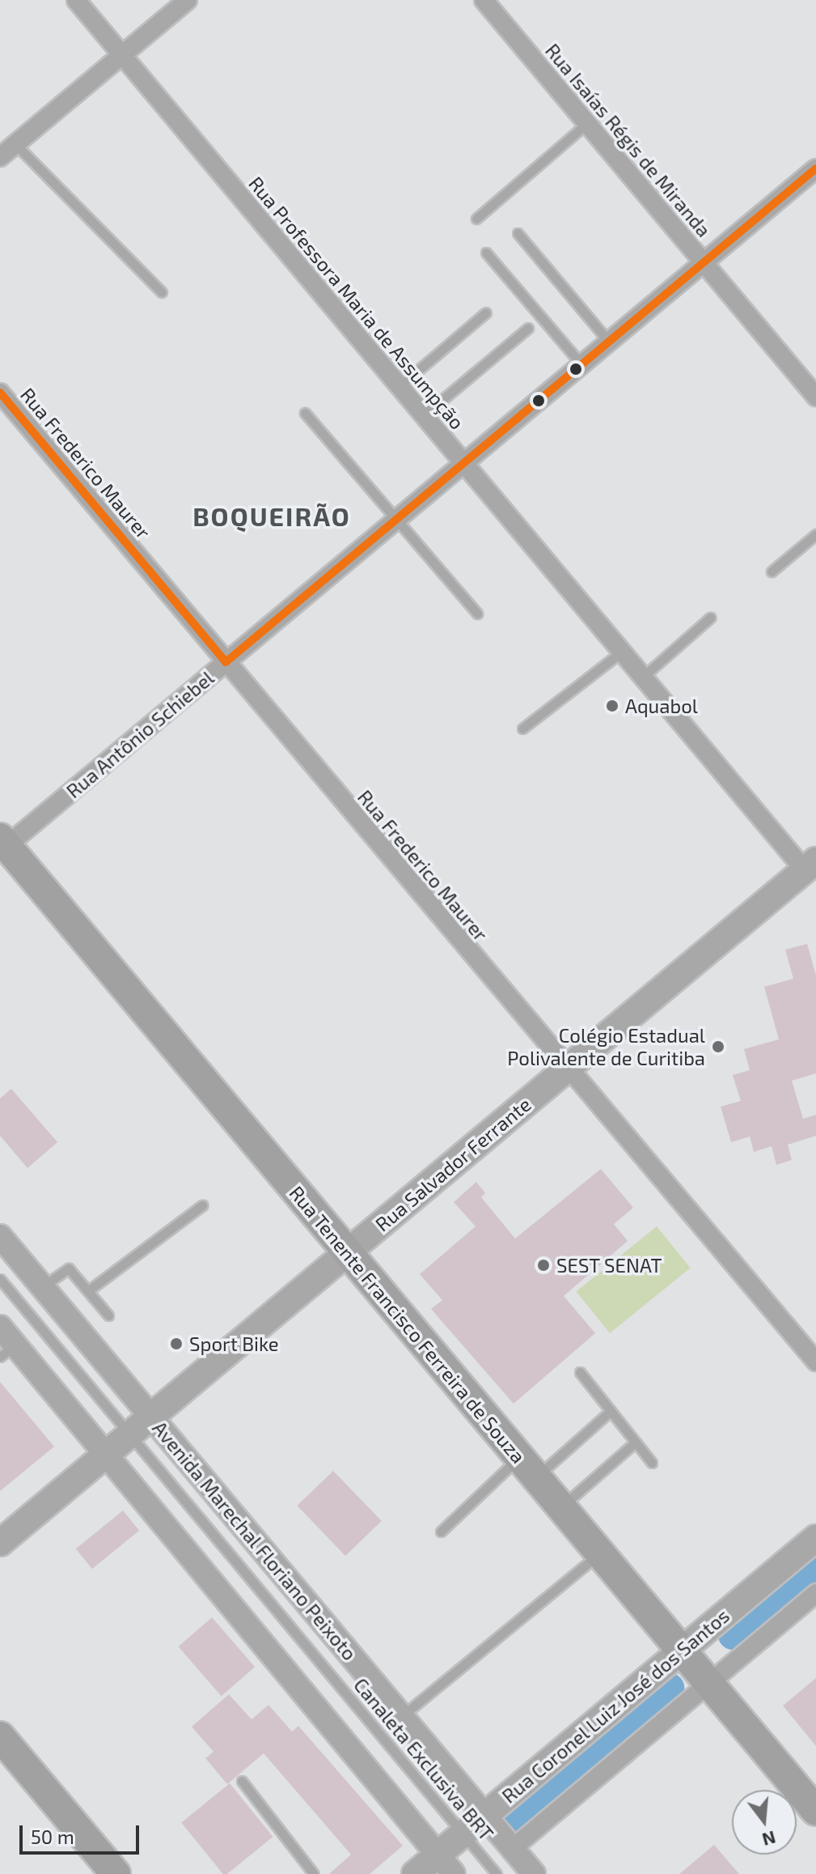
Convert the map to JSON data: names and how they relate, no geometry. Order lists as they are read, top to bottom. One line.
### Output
{"streets":{"main road":["Rua Salvador Ferrante","Rua Tenente Francisco Ferreira de Souza","Rua Coronel Luiz José dos Santos"],"street":["Rua Isaías Régis de Miranda","Rua Professora Maria de Assumpção","Rua Frederico Maurer","Rua Antônio Schiebel","Avenida Marechal Floriano Peixoto"],"lane":["Canaleta Exclusiva BRT"]},"crossings":[["Rua Isaías Régis de Miranda","Rua Antônio Schiebel"],["Rua Professora Maria de Assumpção","Rua Antônio Schiebel"],["Rua Professora Maria de Assumpção","Rua Salvador Ferrante"],["Rua Frederico Maurer","Rua Antônio Schiebel"],["Rua Frederico Maurer","Rua Salvador Ferrante"],["Rua Antônio Schiebel","Rua Tenente Francisco Ferreira de Souza"],["Rua Salvador Ferrante","Rua Tenente Francisco Ferreira de Souza"],["Rua Salvador Ferrante","Avenida Marechal Floriano Peixoto"],["Rua Salvador Ferrante","Canaleta Exclusiva BRT"],["Rua Tenente Francisco Ferreira de Souza","Rua Coronel Luiz José dos Santos"],["Avenida Marechal Floriano Peixoto","Rua Coronel Luiz José dos Santos"],["Rua Coronel Luiz José dos Santos","Canaleta Exclusiva BRT"]],"districts":["BOQUEIRÃO"],"places":["Aquabol","Colégio Estadual Polivalente de Curitiba","SEST SENAT","Sport Bike"],"scale_bar":"50 m","north":"bottom"}
